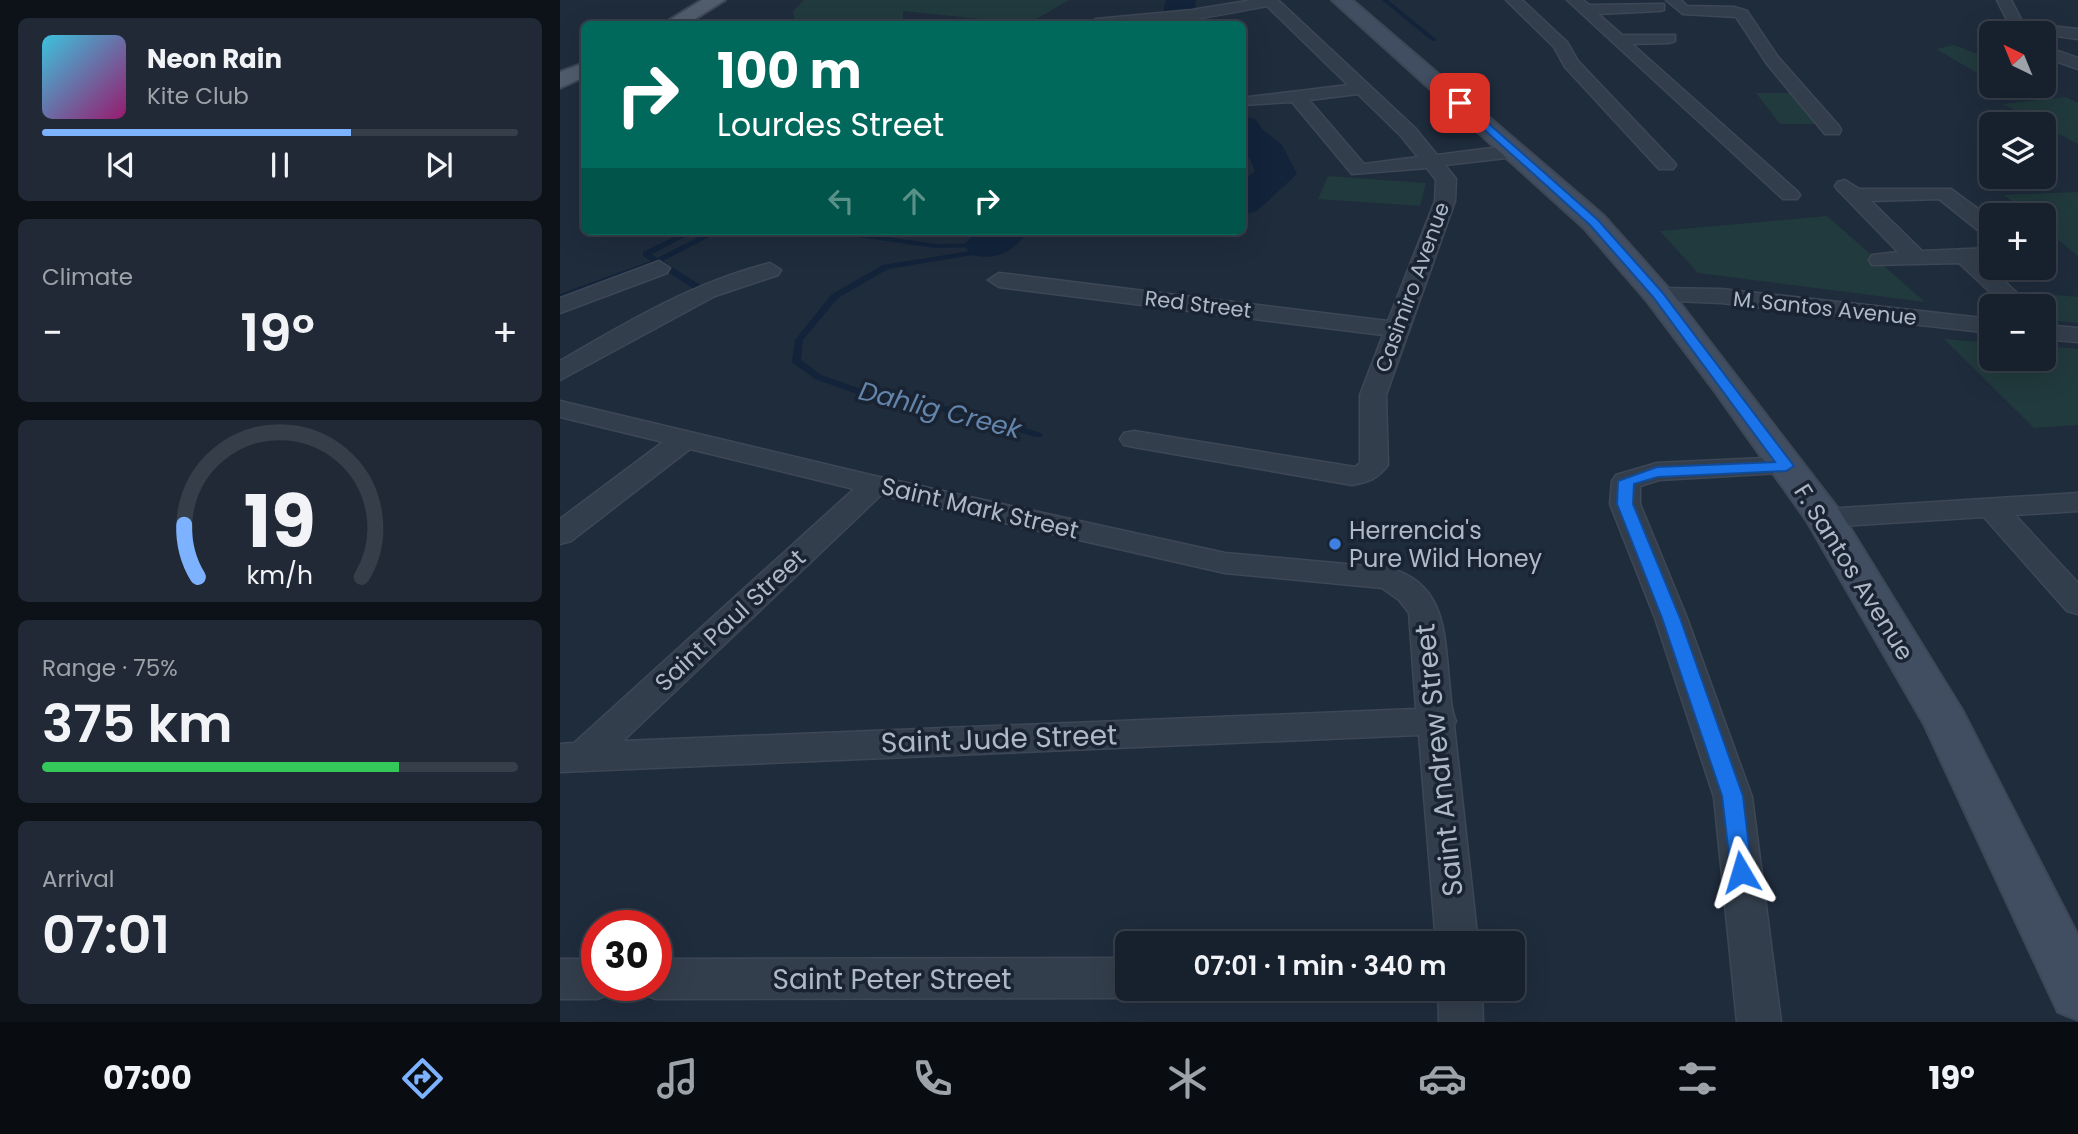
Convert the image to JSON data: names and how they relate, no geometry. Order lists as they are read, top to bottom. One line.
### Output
{"streets":{"street":["Casimiro Avenue","Red Street","M. Santos Avenue","Saint Mark Street","F. Santos Avenue","Saint Paul Street","Saint Jude Street","Saint Andrew Street","Saint Peter Street"]},"crossings":[["Casimiro Avenue","Red Street"],["M. Santos Avenue","F. Santos Avenue"],["Saint Mark Street","Saint Paul Street"],["Saint Mark Street","Saint Andrew Street"],["Saint Paul Street","Saint Jude Street"],["Saint Jude Street","Saint Andrew Street"]],"water":["Dahlig Creek"],"places":["Herrencia's Pure Wild Honey"],"north":"top left","page":{"map_buttons":["+","−"],"turn":["100 m","Lourdes Street"],"song":["Neon Rain","Kite Club"],"tile":["Climate",["Range · 75%","375 km"],["Arrival","07:01"]],"heat":["−","19°","+"],"limit":"30","trip":"07:01 · 1 min · 340 m","tabs":["07:00","19°"],"gauge":["19","km/h"]}}
